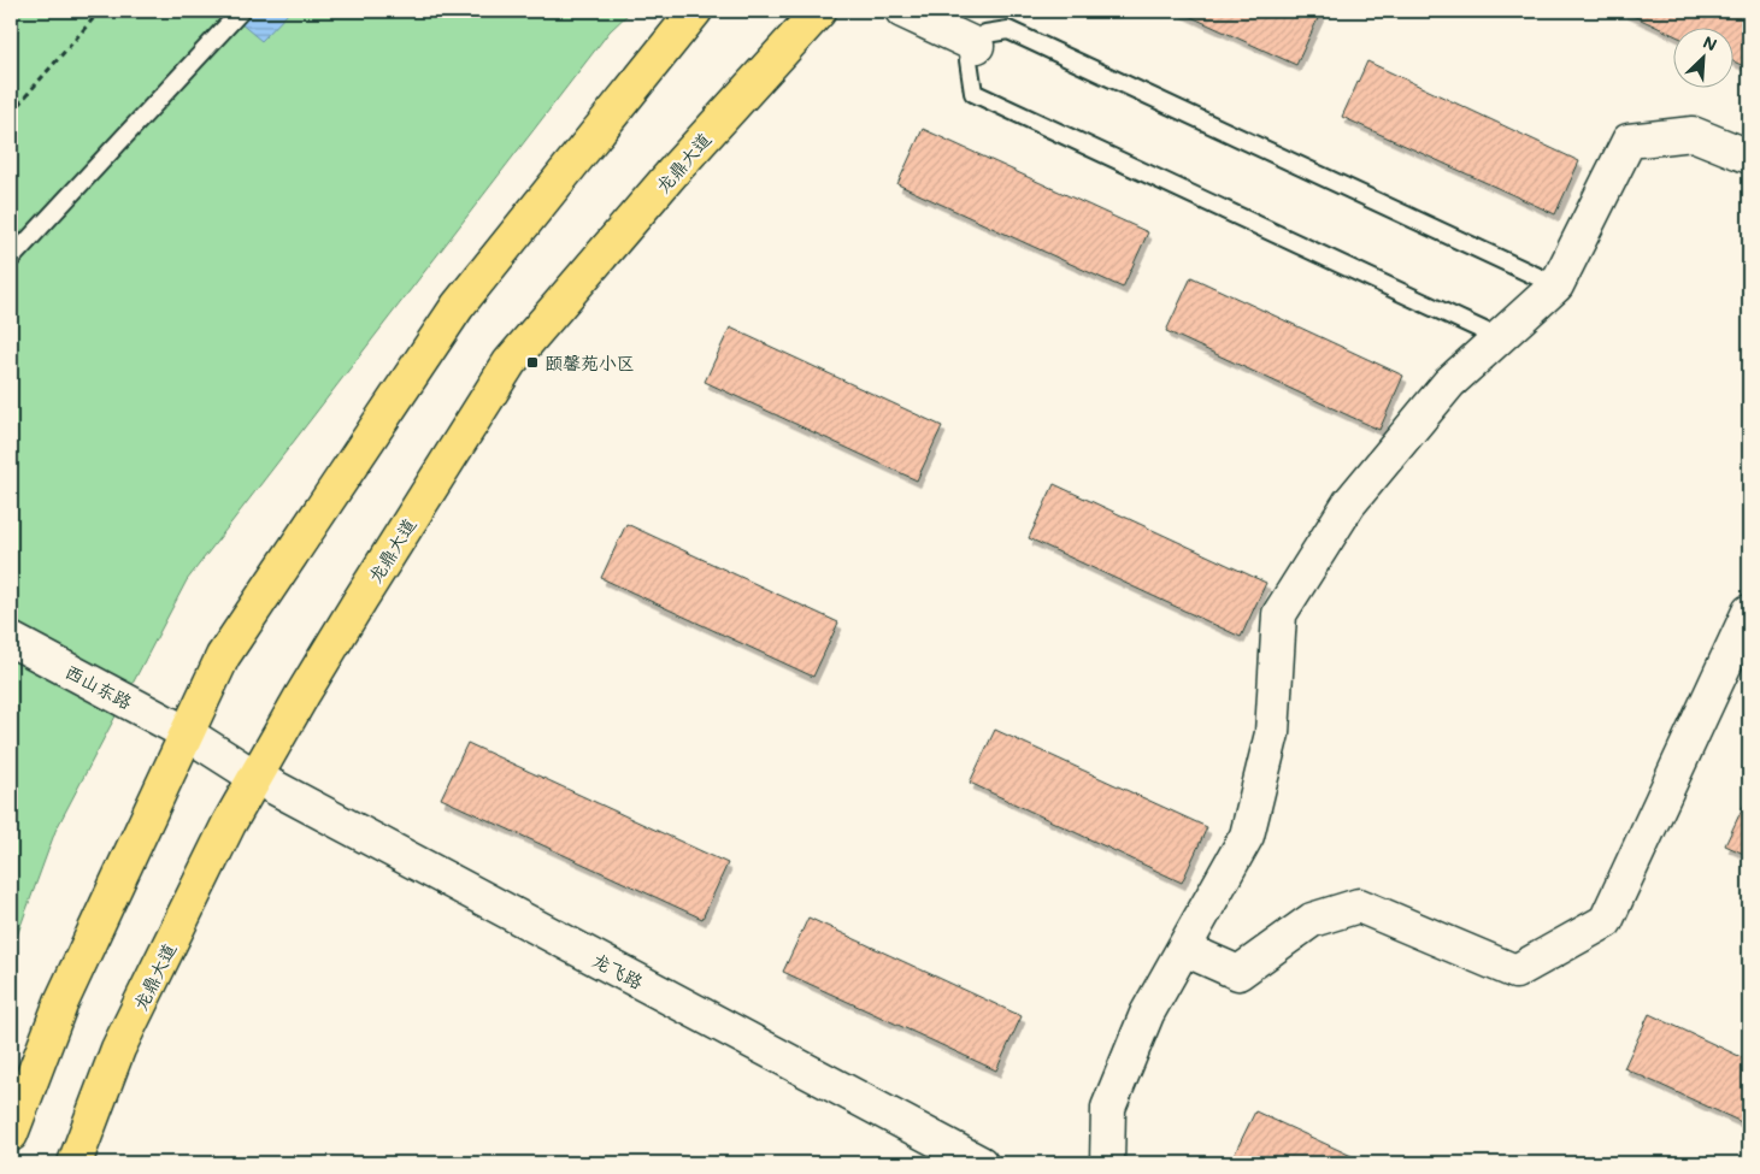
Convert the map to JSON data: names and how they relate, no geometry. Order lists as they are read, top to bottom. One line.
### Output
{"streets":{"main road":["龙鼎大道"],"street":["西山东路","龙飞路"]},"crossings":[["龙鼎大道","西山东路"],["龙鼎大道","龙飞路"],["西山东路","龙飞路"]],"places":{"transit":["颐馨苑小区"]},"north":"top right"}
